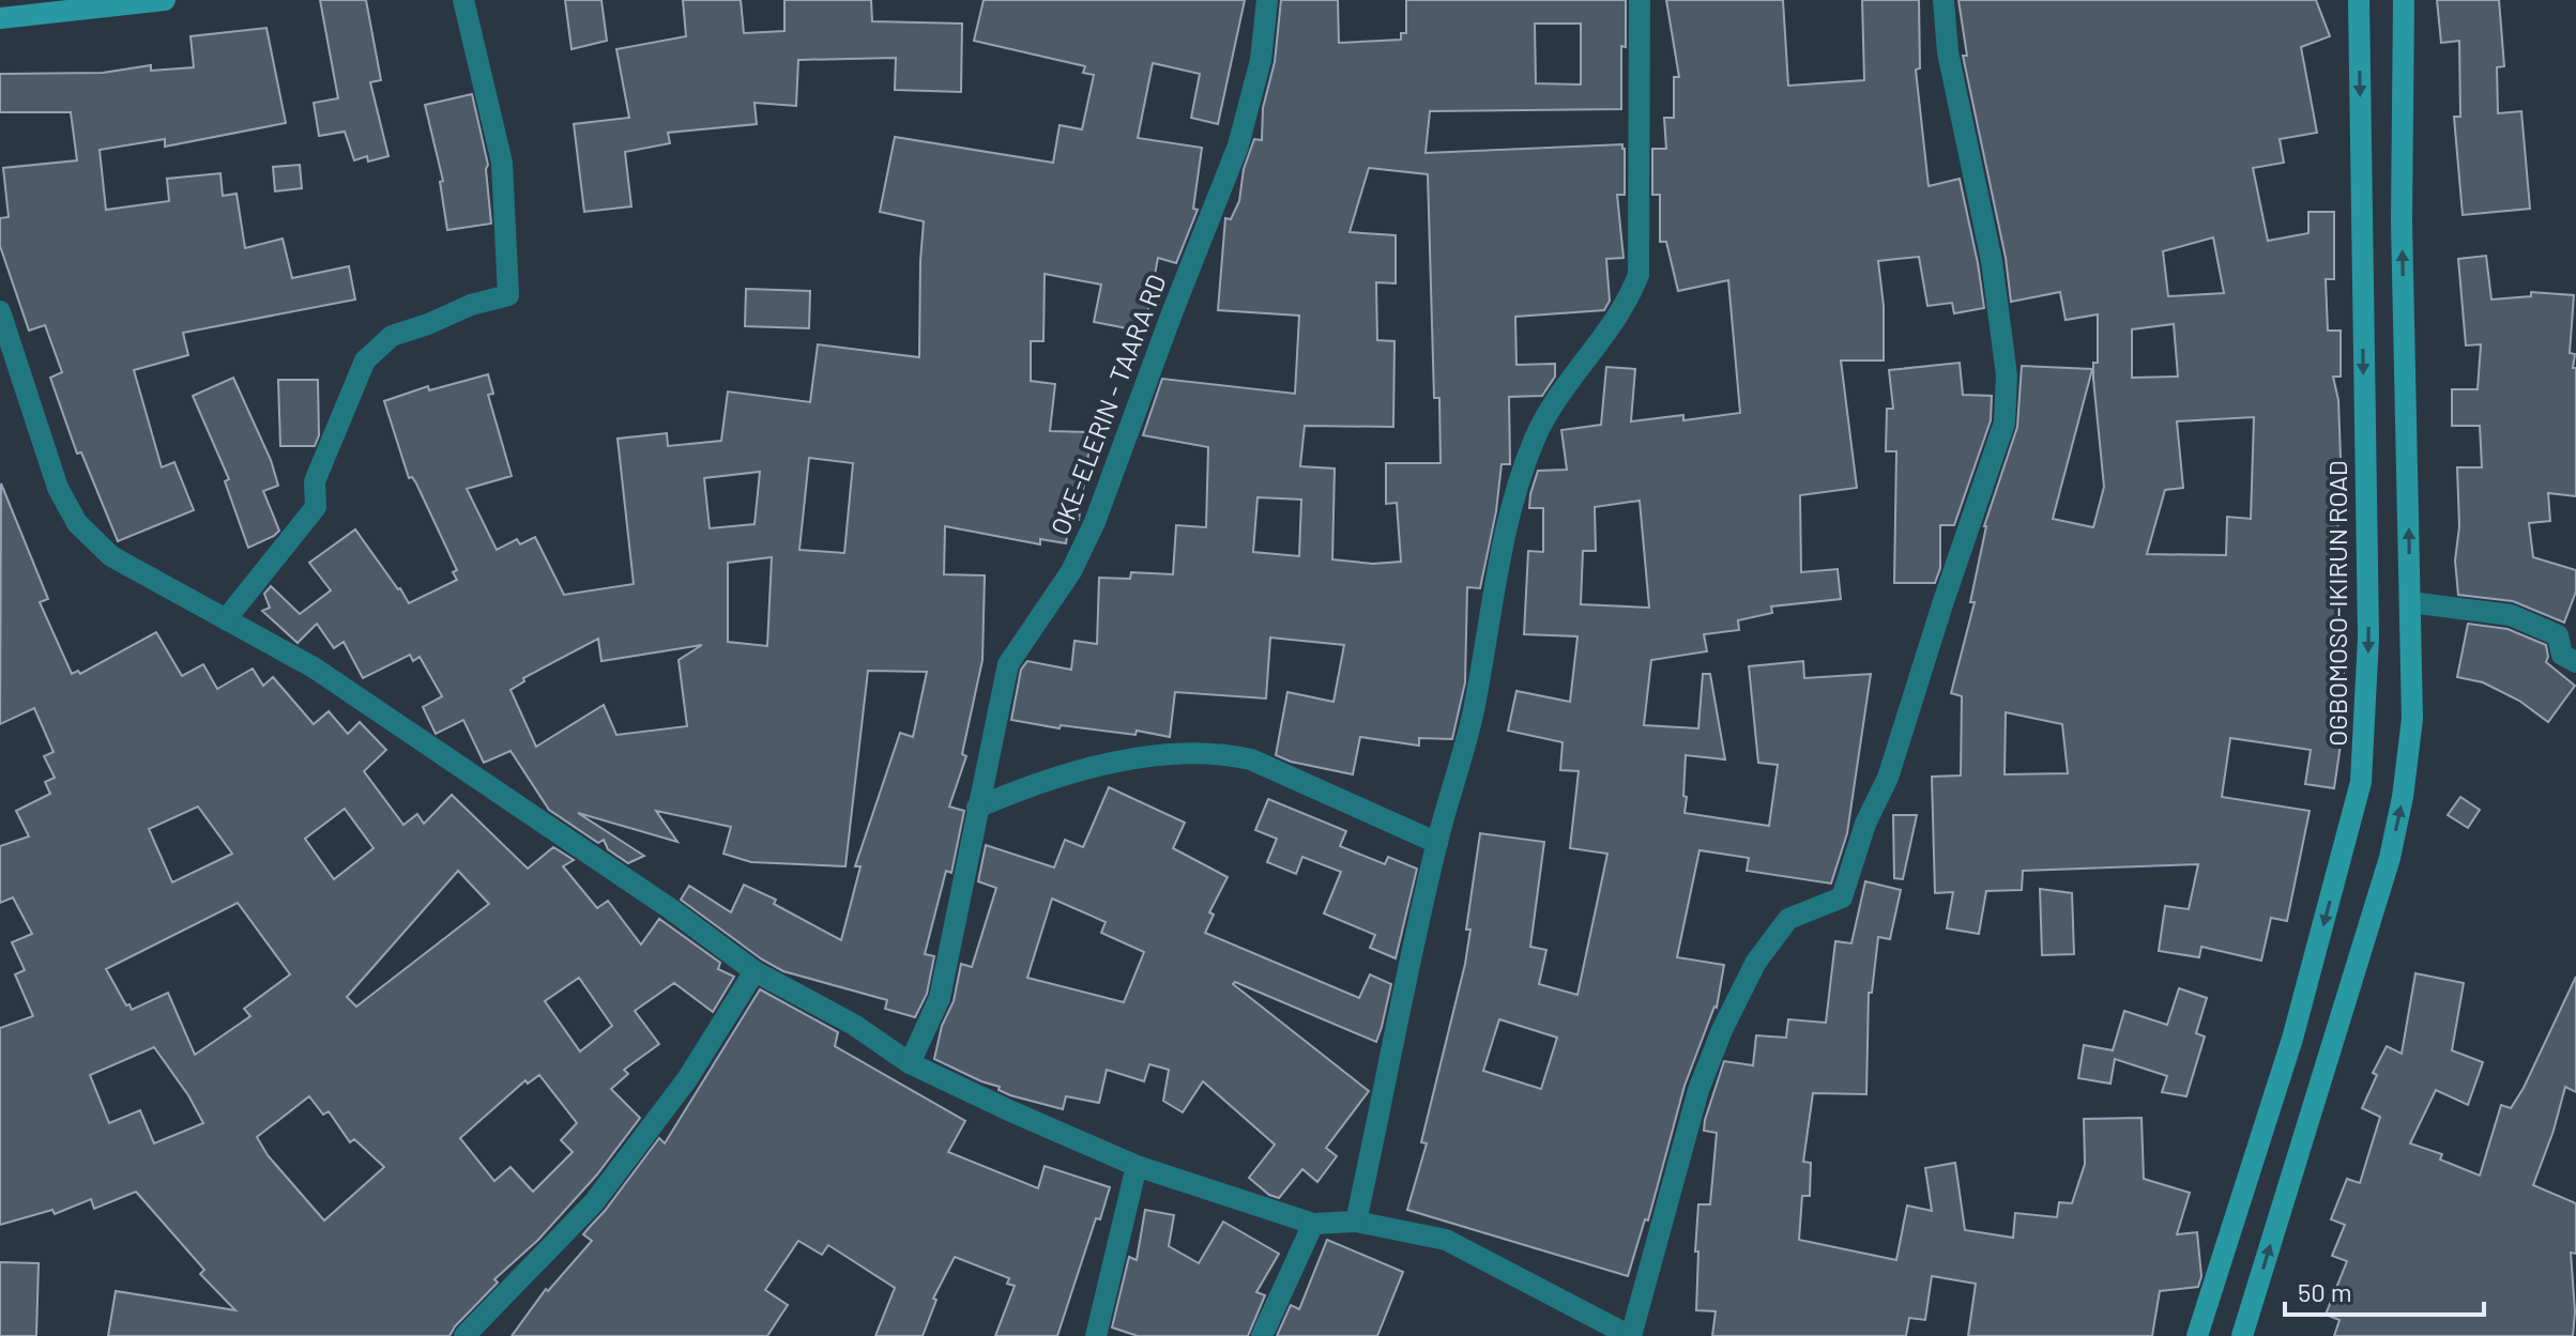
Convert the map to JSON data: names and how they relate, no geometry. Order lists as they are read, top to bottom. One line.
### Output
{"streets":{"main road":["OGBOMOSO-IKIRUN ROAD"],"street":["OKE-ELERIN - TAARA RD"]},"scale_bar":"50 m"}
